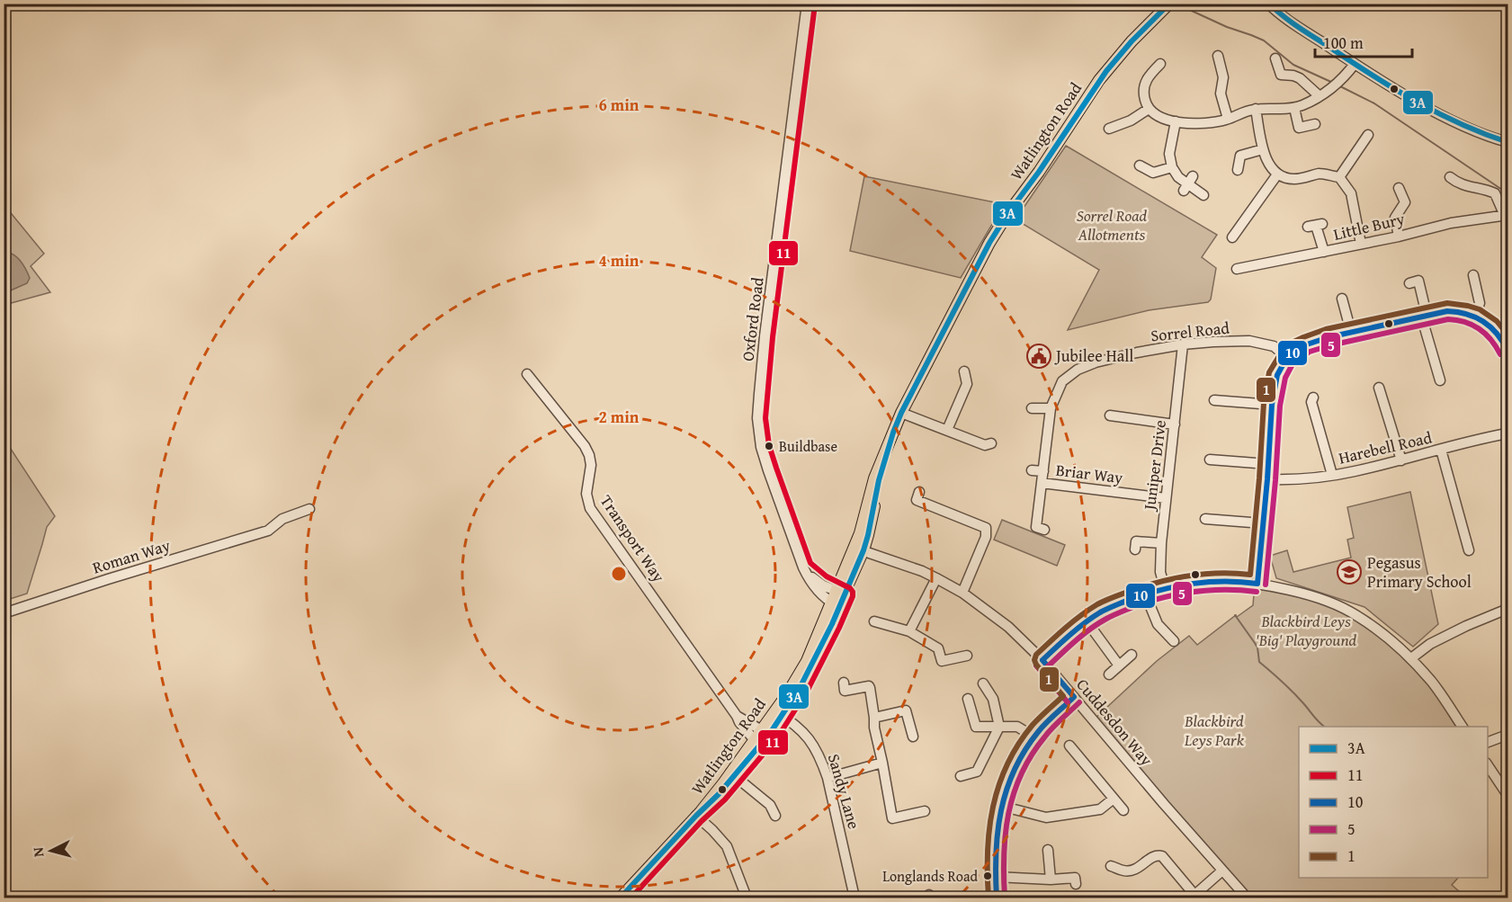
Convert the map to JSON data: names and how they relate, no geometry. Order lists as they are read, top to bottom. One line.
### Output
{"streets":{"main road":["Watlington Road"],"street":["Little Bury","Oxford Road","Sorrel Road","Harebell Road","Juniper Drive","Briar Way","Transport Way","Roman Way","Cuddesdon Way","Sandy Lane"]},"crossings":[["Watlington Road","Oxford Road"],["Watlington Road","Transport Way"],["Watlington Road","Cuddesdon Way"],["Watlington Road","Sandy Lane"],["Sorrel Road","Juniper Drive"],["Sorrel Road","Briar Way"],["Juniper Drive","Briar Way"]],"parks":["Sorrel Road Allotments","Blackbird Leys 'Big' Playground","Blackbird Leys Park"],"places":{"public building":["Jubilee Hall"],"other":["Buildbase","Longlands Road"],"school or university":["Pegasus Primary School"]},"lines":["transit line 3A","transit line 11","transit line 1","transit line 10","transit line 5"],"legend":["3A","11","10","5","1"],"scale_bar":"100 m","north":"left","rings":["6 min","4 min","2 min"]}
